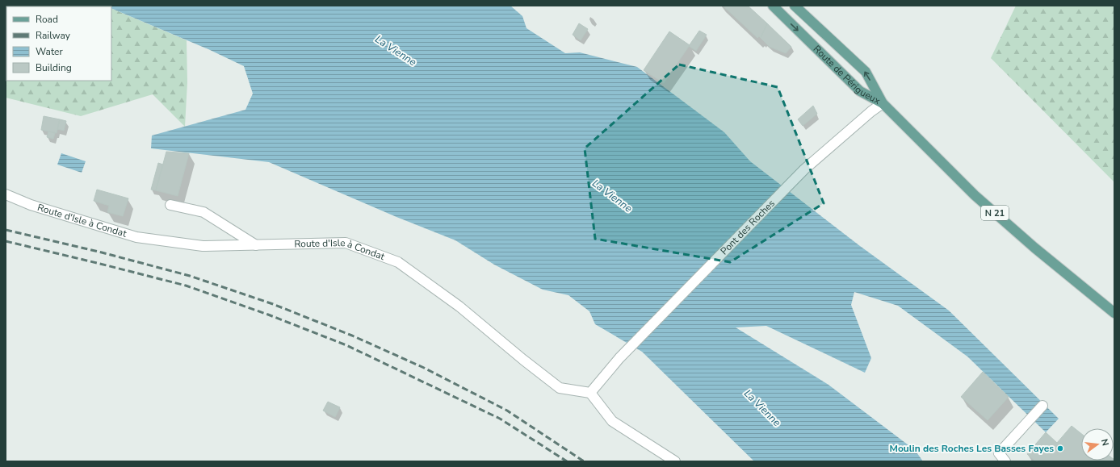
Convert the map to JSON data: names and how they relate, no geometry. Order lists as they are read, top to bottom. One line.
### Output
{"streets":{"main road":["Route de Périgueux","N 21"],"street":["Route d'Isle à Condat","Pont des Roches"]},"crossings":[["Route de Périgueux","N 21"],["Route de Périgueux","Pont des Roches"],["N 21","Pont des Roches"],["Route d'Isle à Condat","Pont des Roches"]],"water":["La Vienne"],"places":["Moulin des Roches Les Basses Fayes"],"legend":["Road","Railway","Water","Building"],"north":"right"}
